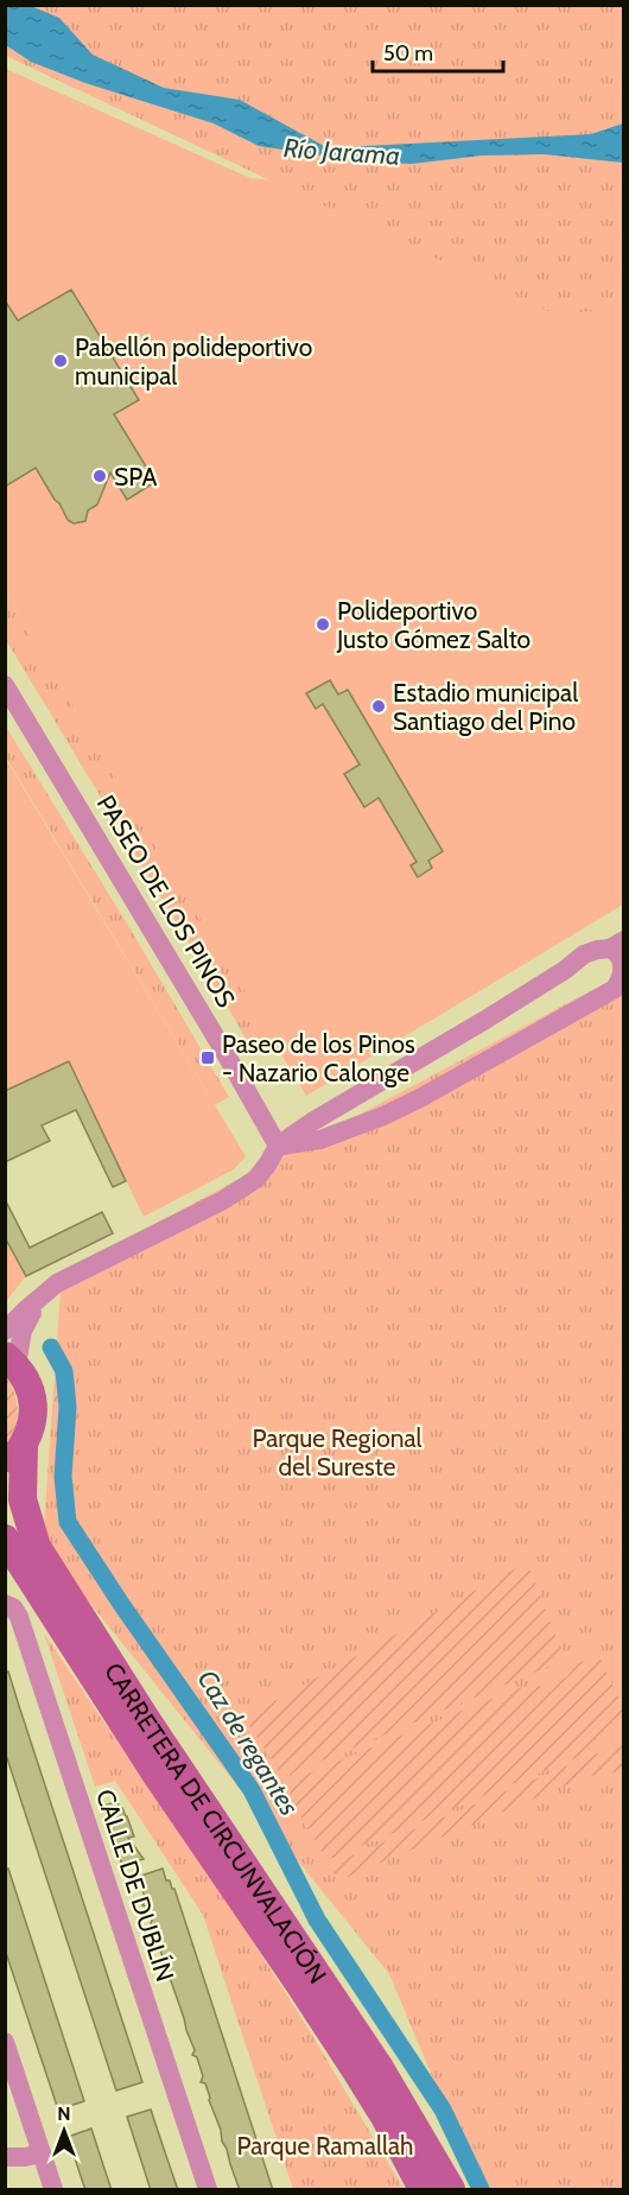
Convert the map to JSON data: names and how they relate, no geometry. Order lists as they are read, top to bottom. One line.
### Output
{"streets":{"main road":["CARRETERA DE CIRCUNVALACIÓN"],"street":["PASEO DE LOS PINOS","CALLE DE DUBLÍN"]},"water":["Río Jarama","Caz de regantes"],"parks":["Parque Regional del Sureste","Parque Ramallah"],"places":{"other":["Pabellón polideportivo municipal","SPA","Polideportivo Justo Gómez Salto","Estadio municipal Santiago del Pino"],"transit":["Paseo de los Pinos - Nazario Calonge"]},"scale_bar":"50 m","north":"top"}
